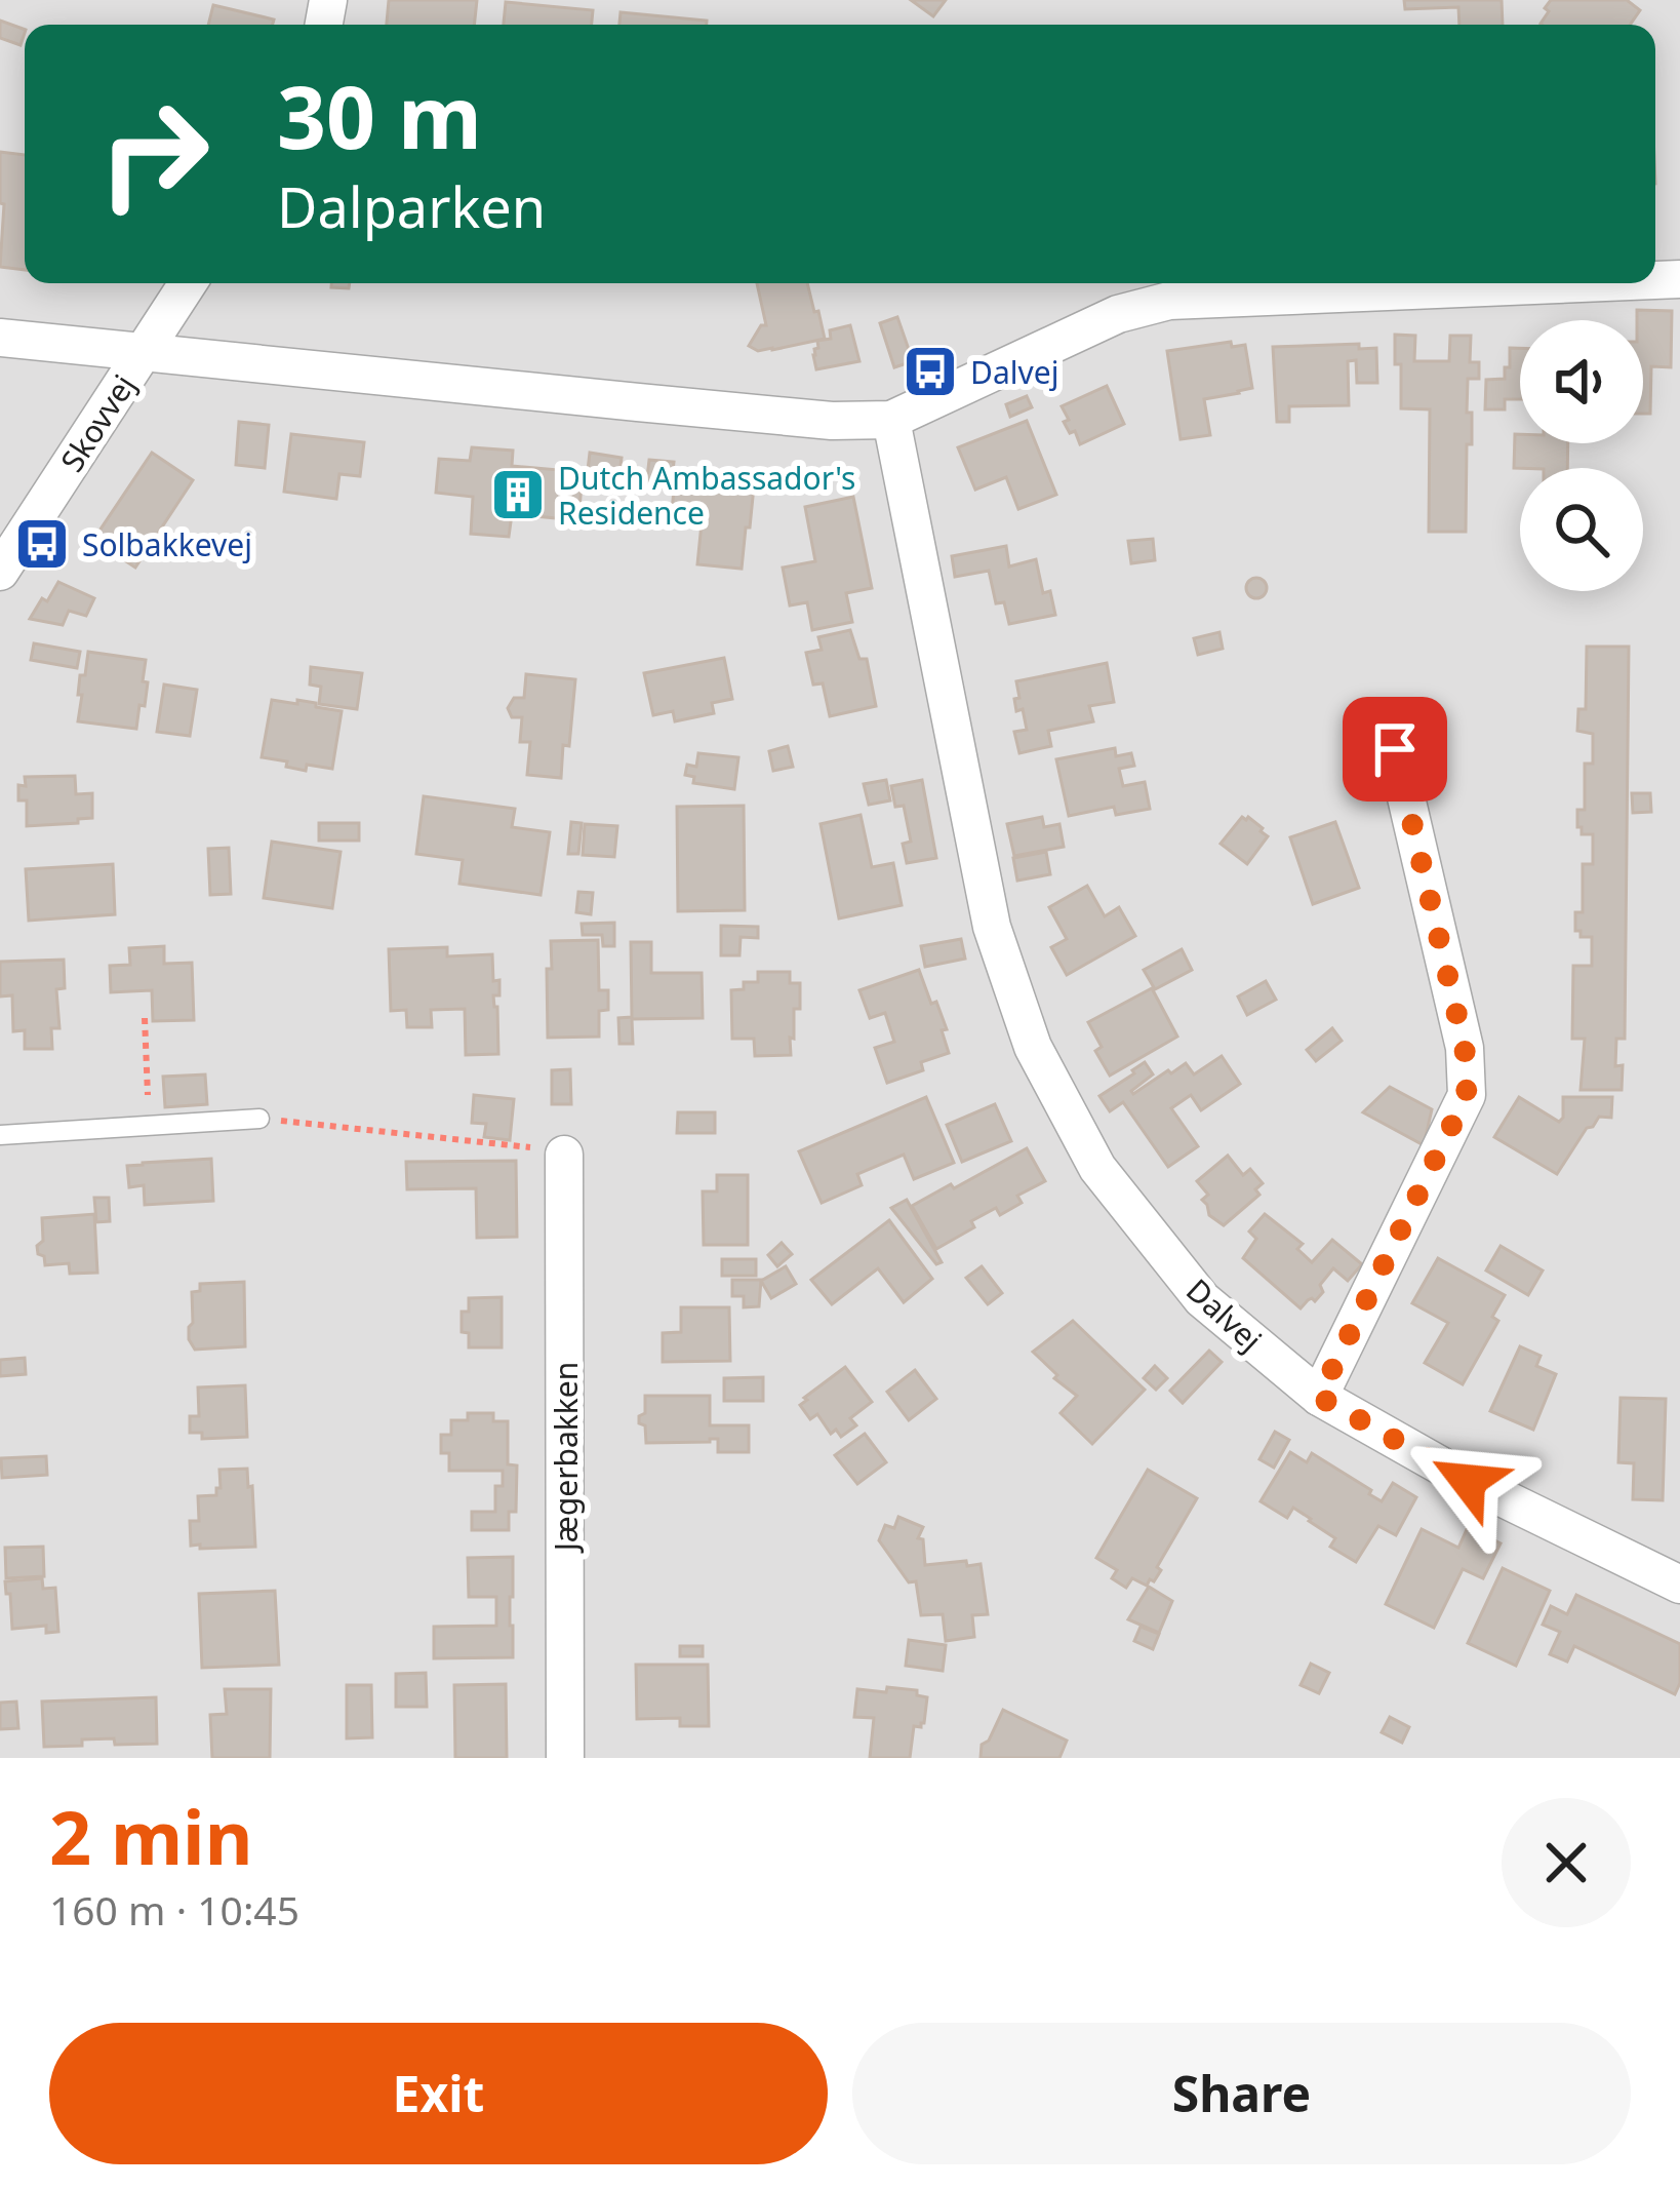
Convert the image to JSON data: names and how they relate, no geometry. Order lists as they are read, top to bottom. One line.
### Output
{"streets":{"street":["Skovvej","Dalvej","Jægerbakken"]},"places":{"bus stop":["Dalvej","Solbakkevej"],"building":["Dutch Ambassador's Residence"]},"page":{"turn":["30 m","Dalparken"],"heading":["2 min","160 m · 10:45"],"buttons":["Exit","Share"]}}
